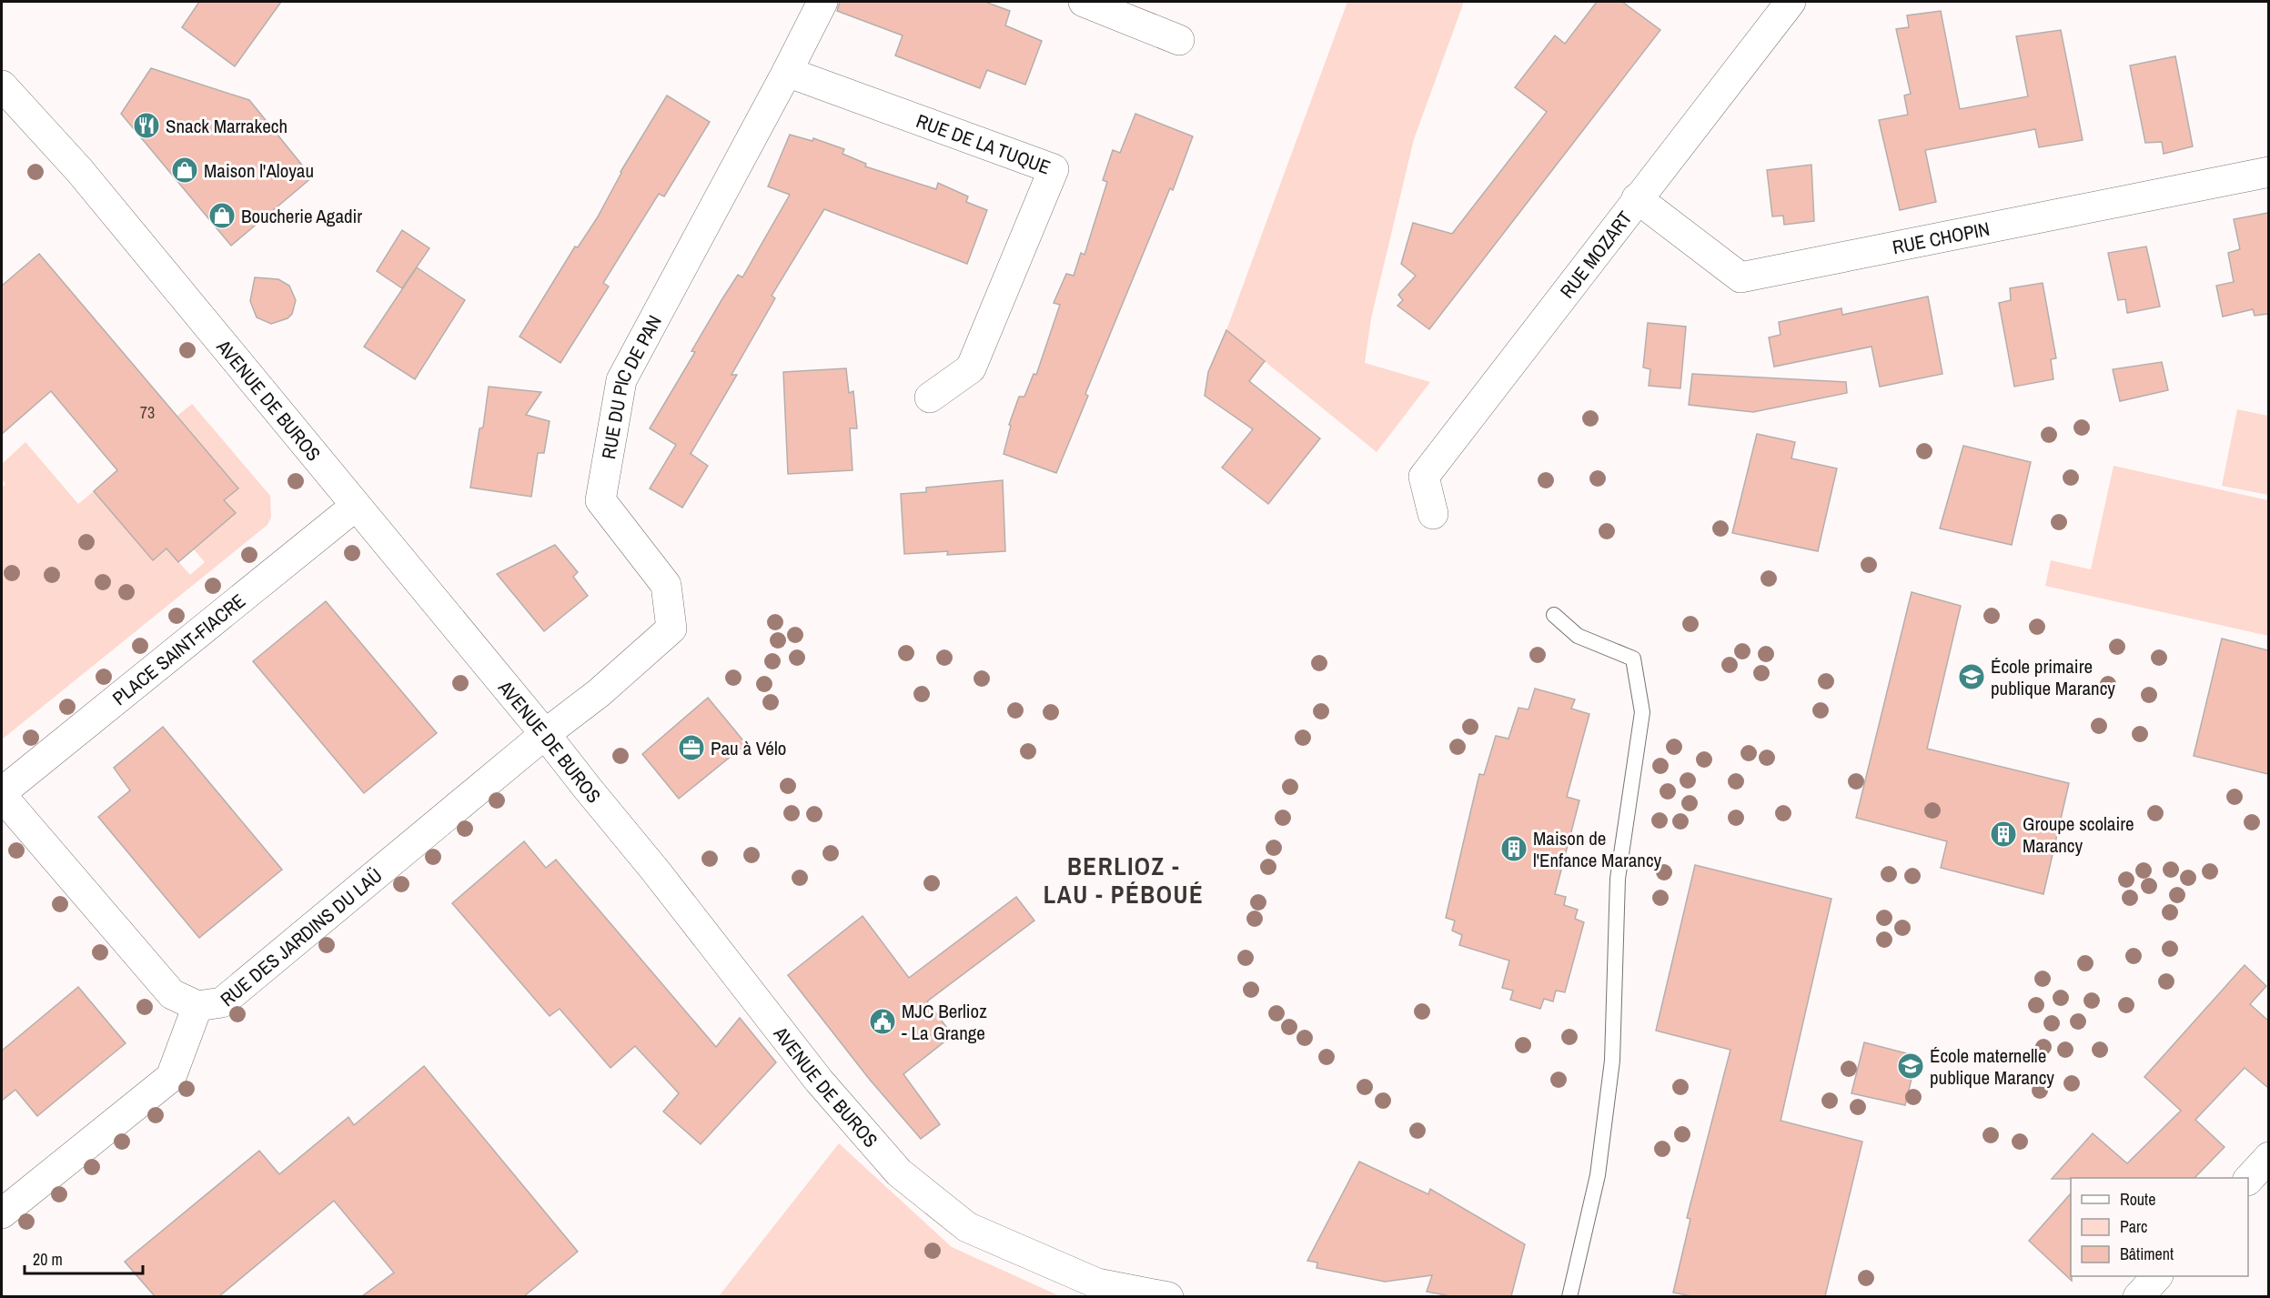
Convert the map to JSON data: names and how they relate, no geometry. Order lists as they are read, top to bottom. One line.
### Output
{"streets":{"street":["RUE DE LA TUQUE","RUE CHOPIN","RUE MOZART","RUE DU PIC DE PAN","AVENUE DE BUROS","PLACE SAINT-FIACRE","RUE DES JARDINS DU LAÜ"]},"crossings":[["RUE DE LA TUQUE","RUE DU PIC DE PAN"],["RUE CHOPIN","RUE MOZART"],["RUE DU PIC DE PAN","AVENUE DE BUROS"],["RUE DU PIC DE PAN","RUE DES JARDINS DU LAÜ"],["AVENUE DE BUROS","PLACE SAINT-FIACRE"],["AVENUE DE BUROS","RUE DES JARDINS DU LAÜ"],["PLACE SAINT-FIACRE","RUE DES JARDINS DU LAÜ"]],"districts":["BERLIOZ - LAU - PÉBOUÉ"],"places":{"restaurant":["Snack Marrakech"],"shop":["Maison l'Aloyau","Boucherie Agadir"],"school or university":["École primaire publique Marancy","École maternelle publique Marancy"],"office":["Pau à Vélo"],"building":["Groupe scolaire Marancy","Maison de l'Enfance Marancy"],"public building":["MJC Berlioz - La Grange"]},"house_numbers":["73"],"legend":["Route","Parc","Bâtiment"],"scale_bar":"20 m"}
